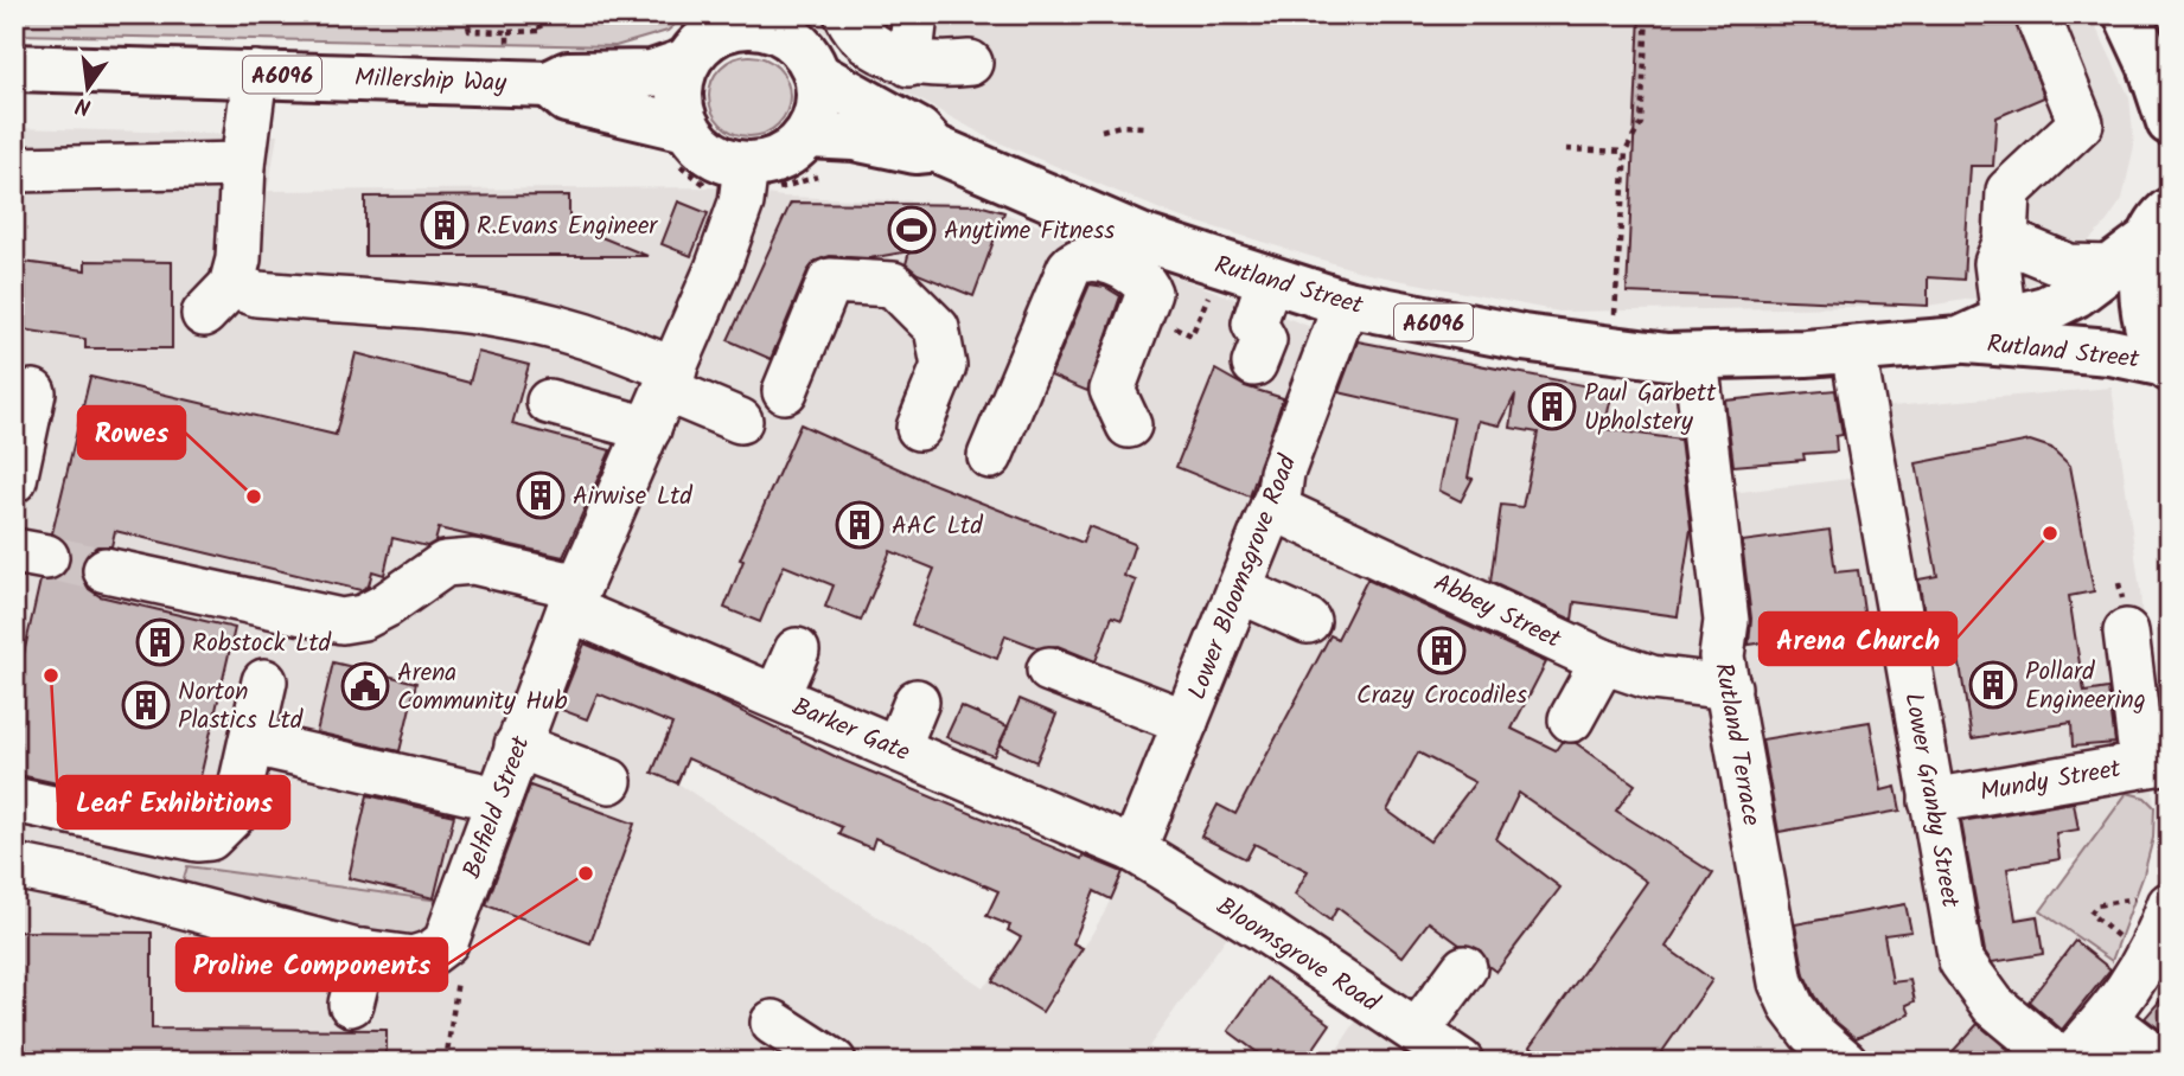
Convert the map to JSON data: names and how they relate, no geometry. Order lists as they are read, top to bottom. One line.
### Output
{"streets":{"main road":["A6096","Millership Way","Rutland Street"],"street":["Lower Bloomsgrove Road","Abbey Street","Barker Gate","Rutland Terrace","Mundy Street","Lower Granby Street","Belfield Street","Bloomsgrove Road"]},"crossings":[["A6096","Millership Way"],["A6096","Rutland Street"],["A6096","Belfield Street"],["Millership Way","Rutland Street"],["Millership Way","Belfield Street"],["Rutland Street","Lower Bloomsgrove Road"],["Rutland Street","Rutland Terrace"],["Rutland Street","Lower Granby Street"],["Rutland Street","Belfield Street"],["Lower Bloomsgrove Road","Abbey Street"],["Lower Bloomsgrove Road","Barker Gate"],["Lower Bloomsgrove Road","Bloomsgrove Road"],["Abbey Street","Rutland Terrace"],["Barker Gate","Belfield Street"],["Barker Gate","Bloomsgrove Road"],["Mundy Street","Lower Granby Street"]],"places":{"building":["R.Evans Engineer","Paul Garbett Upholstery","Airwise Ltd","AAC Ltd","Robstock Ltd","Crazy Crocodiles","Pollard Engineering","Norton Plastics Ltd"],"sports":["Anytime Fitness"],"other":["Rowes","Arena Church","Leaf Exhibitions","Proline Components"],"public building":["Arena Community Hub"]},"north":"bottom"}
